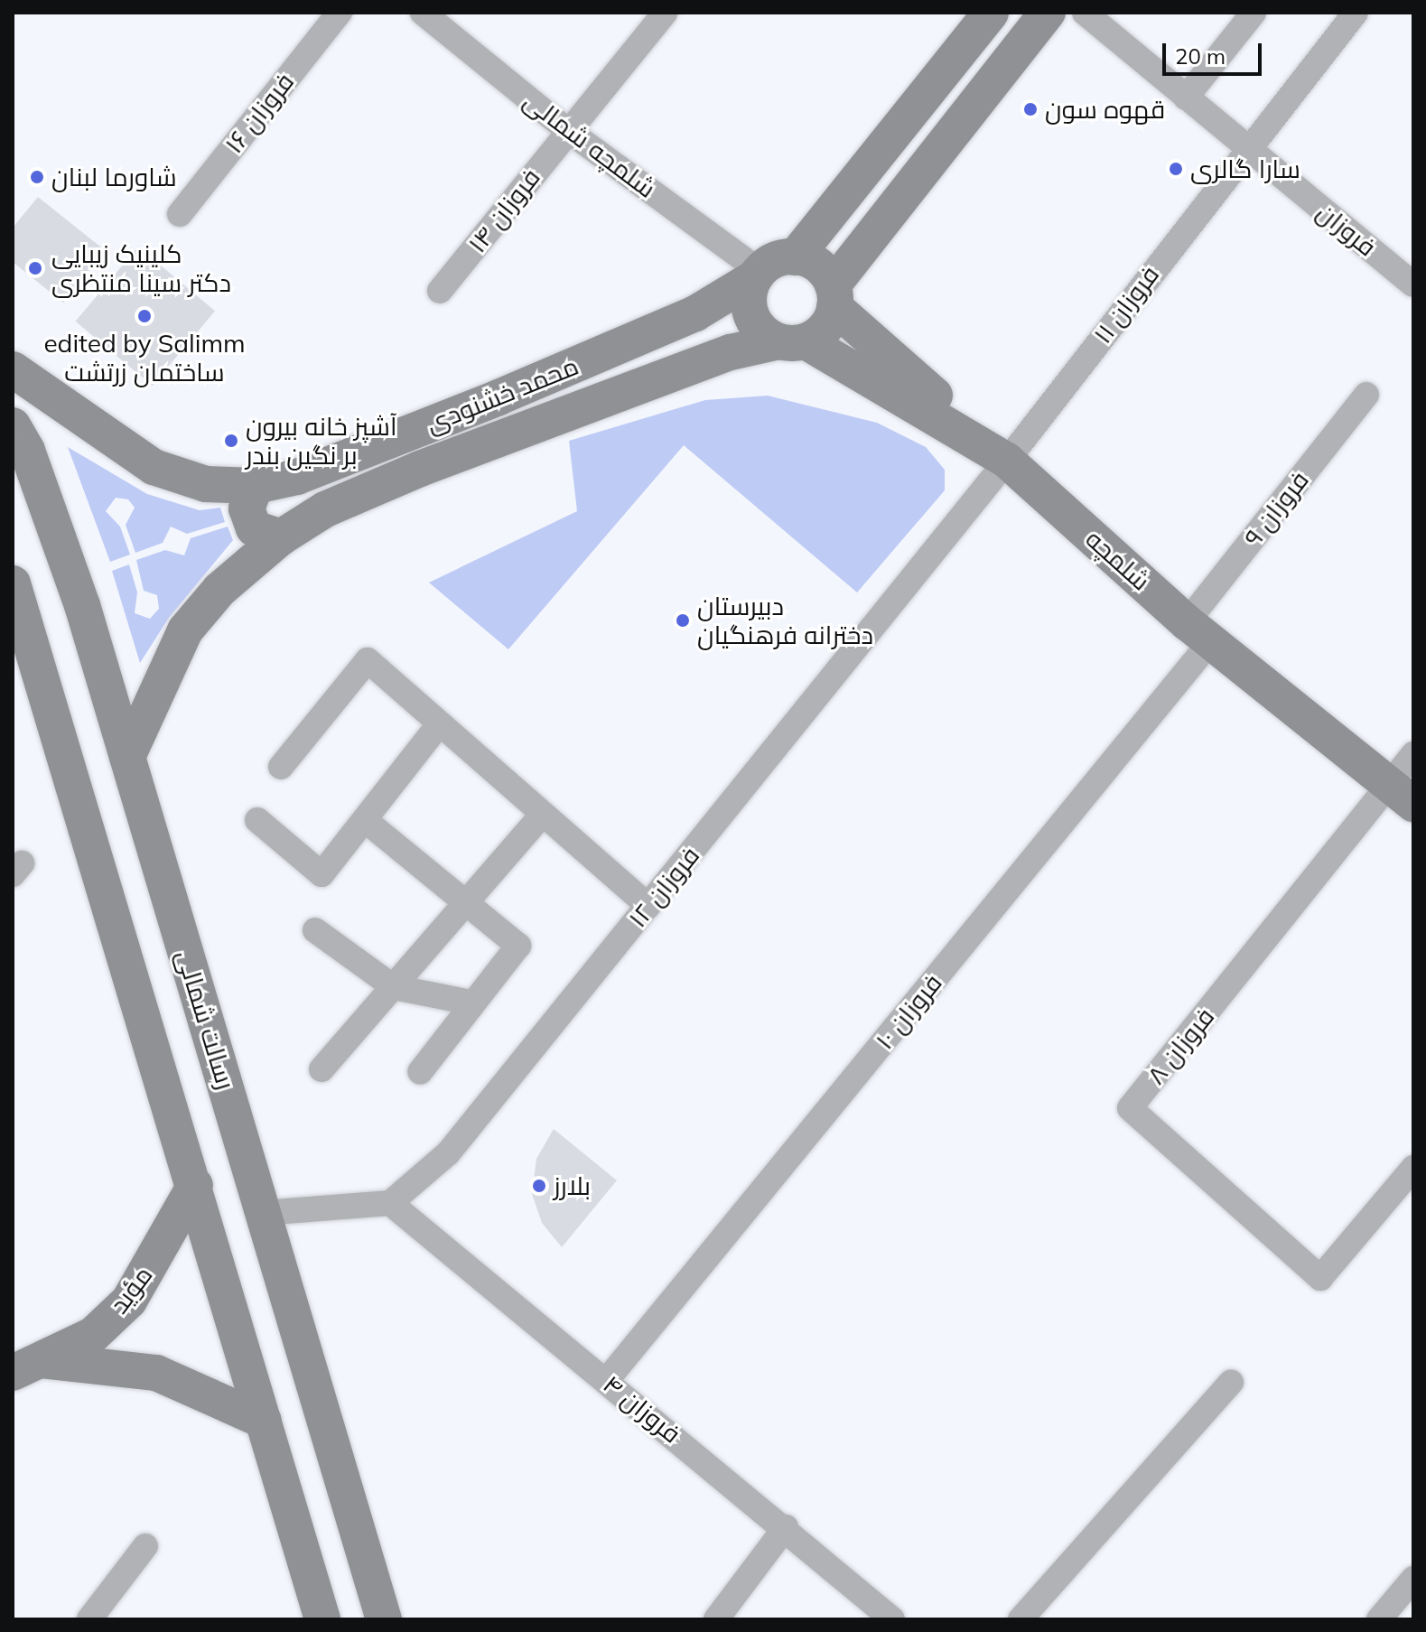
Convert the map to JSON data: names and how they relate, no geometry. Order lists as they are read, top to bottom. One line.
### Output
{"streets":{"street":["فروزان ۱۶","شلمچه شمالی","فروزان ۱۴","فروزان","فروزان ۱۱","محمد خشنودی","فروزان ۹","شلمچه","فروزان ۱۲","فروزان ۱۰","رسالت شمالی","فروزان ۸","مؤید","فروزان ۴"]},"crossings":[["شلمچه شمالی","فروزان ۱۴"],["شلمچه شمالی","محمد خشنودی"],["شلمچه شمالی","شلمچه"],["فروزان","فروزان ۱۱"],["فروزان ۱۱","شلمچه"],["فروزان ۱۱","فروزان ۱۲"],["محمد خشنودی","شلمچه"],["محمد خشنودی","رسالت شمالی"],["فروزان ۹","شلمچه"],["فروزان ۹","فروزان ۱۰"],["شلمچه","فروزان ۱۲"],["شلمچه","فروزان ۱۰"],["شلمچه","فروزان ۸"],["فروزان ۱۲","فروزان ۴"],["فروزان ۱۰","فروزان ۴"]],"places":["قهوه سون","سارا گالری","شاورما لبنان","کلینیک زیبایی دکتر سینا منتظری","edited by Salimm ساختمان زرتشت","آشپز خانه بیرون بر نگین بندر","دبیرستان دخترانه فرهنگیان","بلارز"],"scale_bar":"20 m"}
